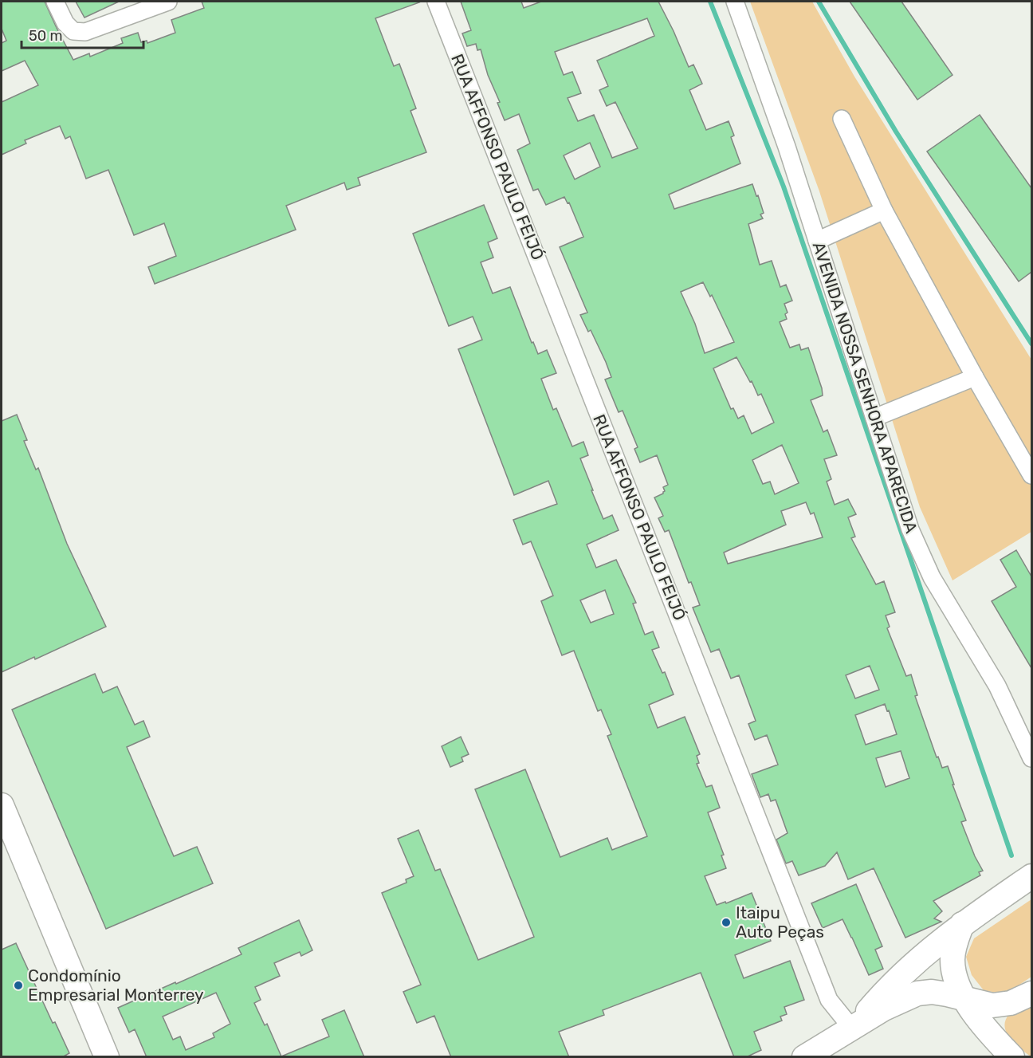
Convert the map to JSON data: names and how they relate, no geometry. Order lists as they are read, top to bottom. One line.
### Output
{"streets":{"street":["RUA AFFONSO PAULO FEIJÓ","AVENIDA NOSSA SENHORA APARECIDA"]},"places":["Itaipu Auto Peças","Condomínio Empresarial Monterrey"],"scale_bar":"50 m"}
